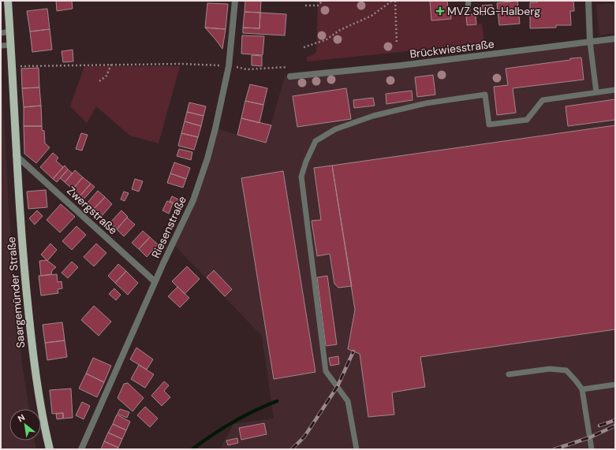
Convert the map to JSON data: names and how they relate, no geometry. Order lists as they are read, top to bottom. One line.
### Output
{"streets":{"main road":["Saargemünder Straße"],"street":["Brückwiesstraße","Zwergstraße","Riesenstraße"]},"crossings":[["Zwergstraße","Riesenstraße"],["Zwergstraße","Saargemünder Straße"]],"places":{"health":["MVZ SHG-Halberg"]},"north":"top left"}
